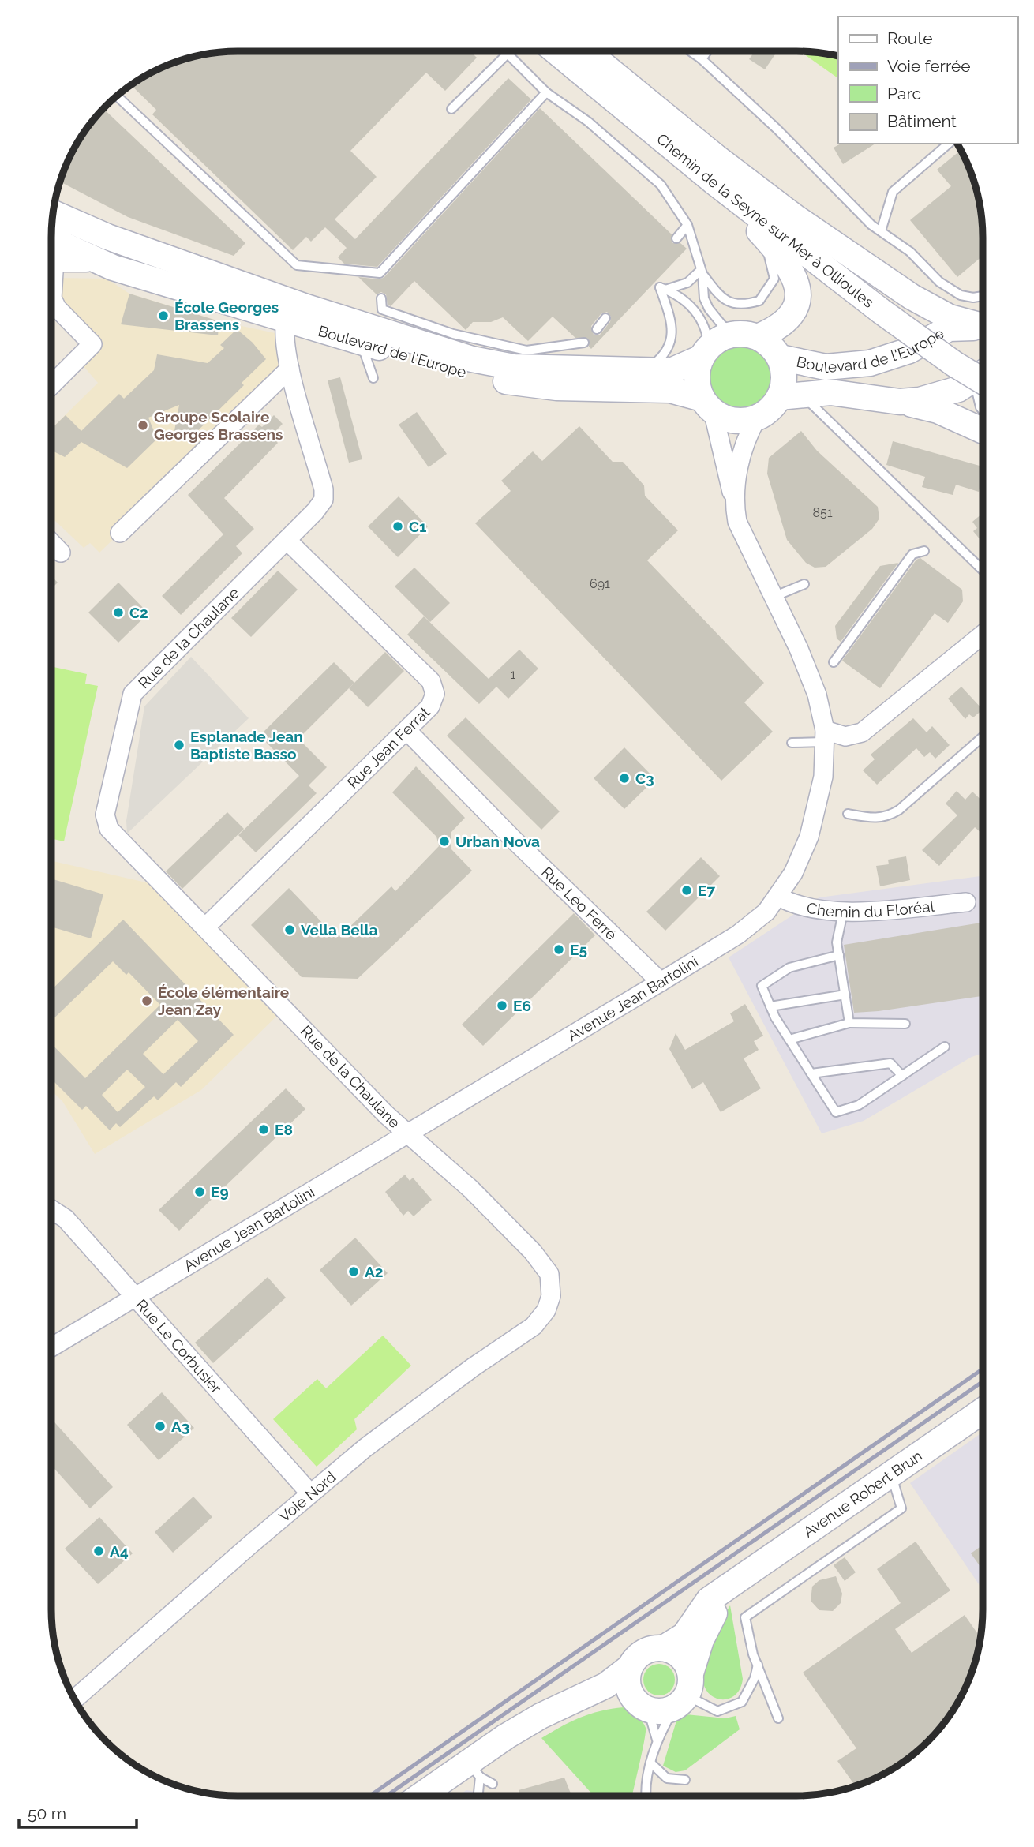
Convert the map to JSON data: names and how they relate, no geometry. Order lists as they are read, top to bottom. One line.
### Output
{"streets":{"street":["Chemin de la Seyne sur Mer à Ollioules","Boulevard de l'Europe","Rue de la Chaulane","Rue Jean Ferrat","Rue Léo Ferré","Chemin du Floréal","Avenue Jean Bartolini","Rue Le Corbusier","Avenue Robert Brun","Voie Nord"]},"crossings":[["Boulevard de l'Europe","Rue de la Chaulane"],["Boulevard de l'Europe","Avenue Jean Bartolini"],["Rue de la Chaulane","Rue Jean Ferrat"],["Rue de la Chaulane","Avenue Jean Bartolini"],["Rue de la Chaulane","Voie Nord"],["Rue Jean Ferrat","Rue Léo Ferré"],["Rue Léo Ferré","Avenue Jean Bartolini"],["Chemin du Floréal","Avenue Jean Bartolini"],["Avenue Jean Bartolini","Rue Le Corbusier"],["Rue Le Corbusier","Voie Nord"]],"places":["École Georges Brassens","Groupe Scolaire Georges Brassens","C1","C2","Esplanade Jean Baptiste Basso","C3","Urban Nova","E7","Vella Bella","E5","École élémentaire Jean Zay","E6","E8","E9","A2","A3","A4"],"house_numbers":["851","691","1"],"legend":["Route","Voie ferrée","Parc","Bâtiment"],"scale_bar":"50 m"}
